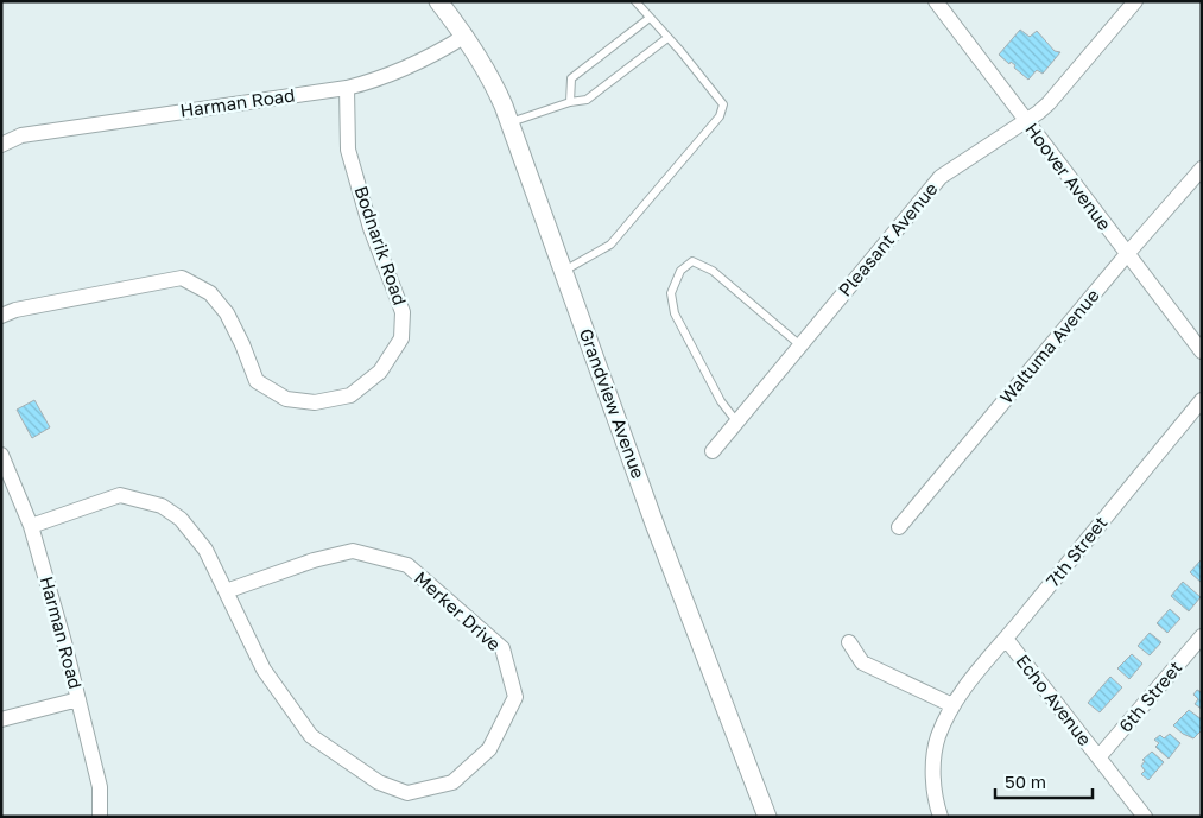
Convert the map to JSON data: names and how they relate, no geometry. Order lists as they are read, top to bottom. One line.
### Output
{"streets":{"street":["Harman Road","Hoover Avenue","Pleasant Avenue","Bodnarik Road","Waltuma Avenue","Grandview Avenue","7th Street","Merker Drive","6th Street","Echo Avenue"]},"crossings":[["Harman Road","Bodnarik Road"],["Harman Road","Grandview Avenue"],["Harman Road","Merker Drive"],["Hoover Avenue","Pleasant Avenue"],["Hoover Avenue","Waltuma Avenue"],["7th Street","Echo Avenue"],["6th Street","Echo Avenue"]],"scale_bar":"50 m"}
